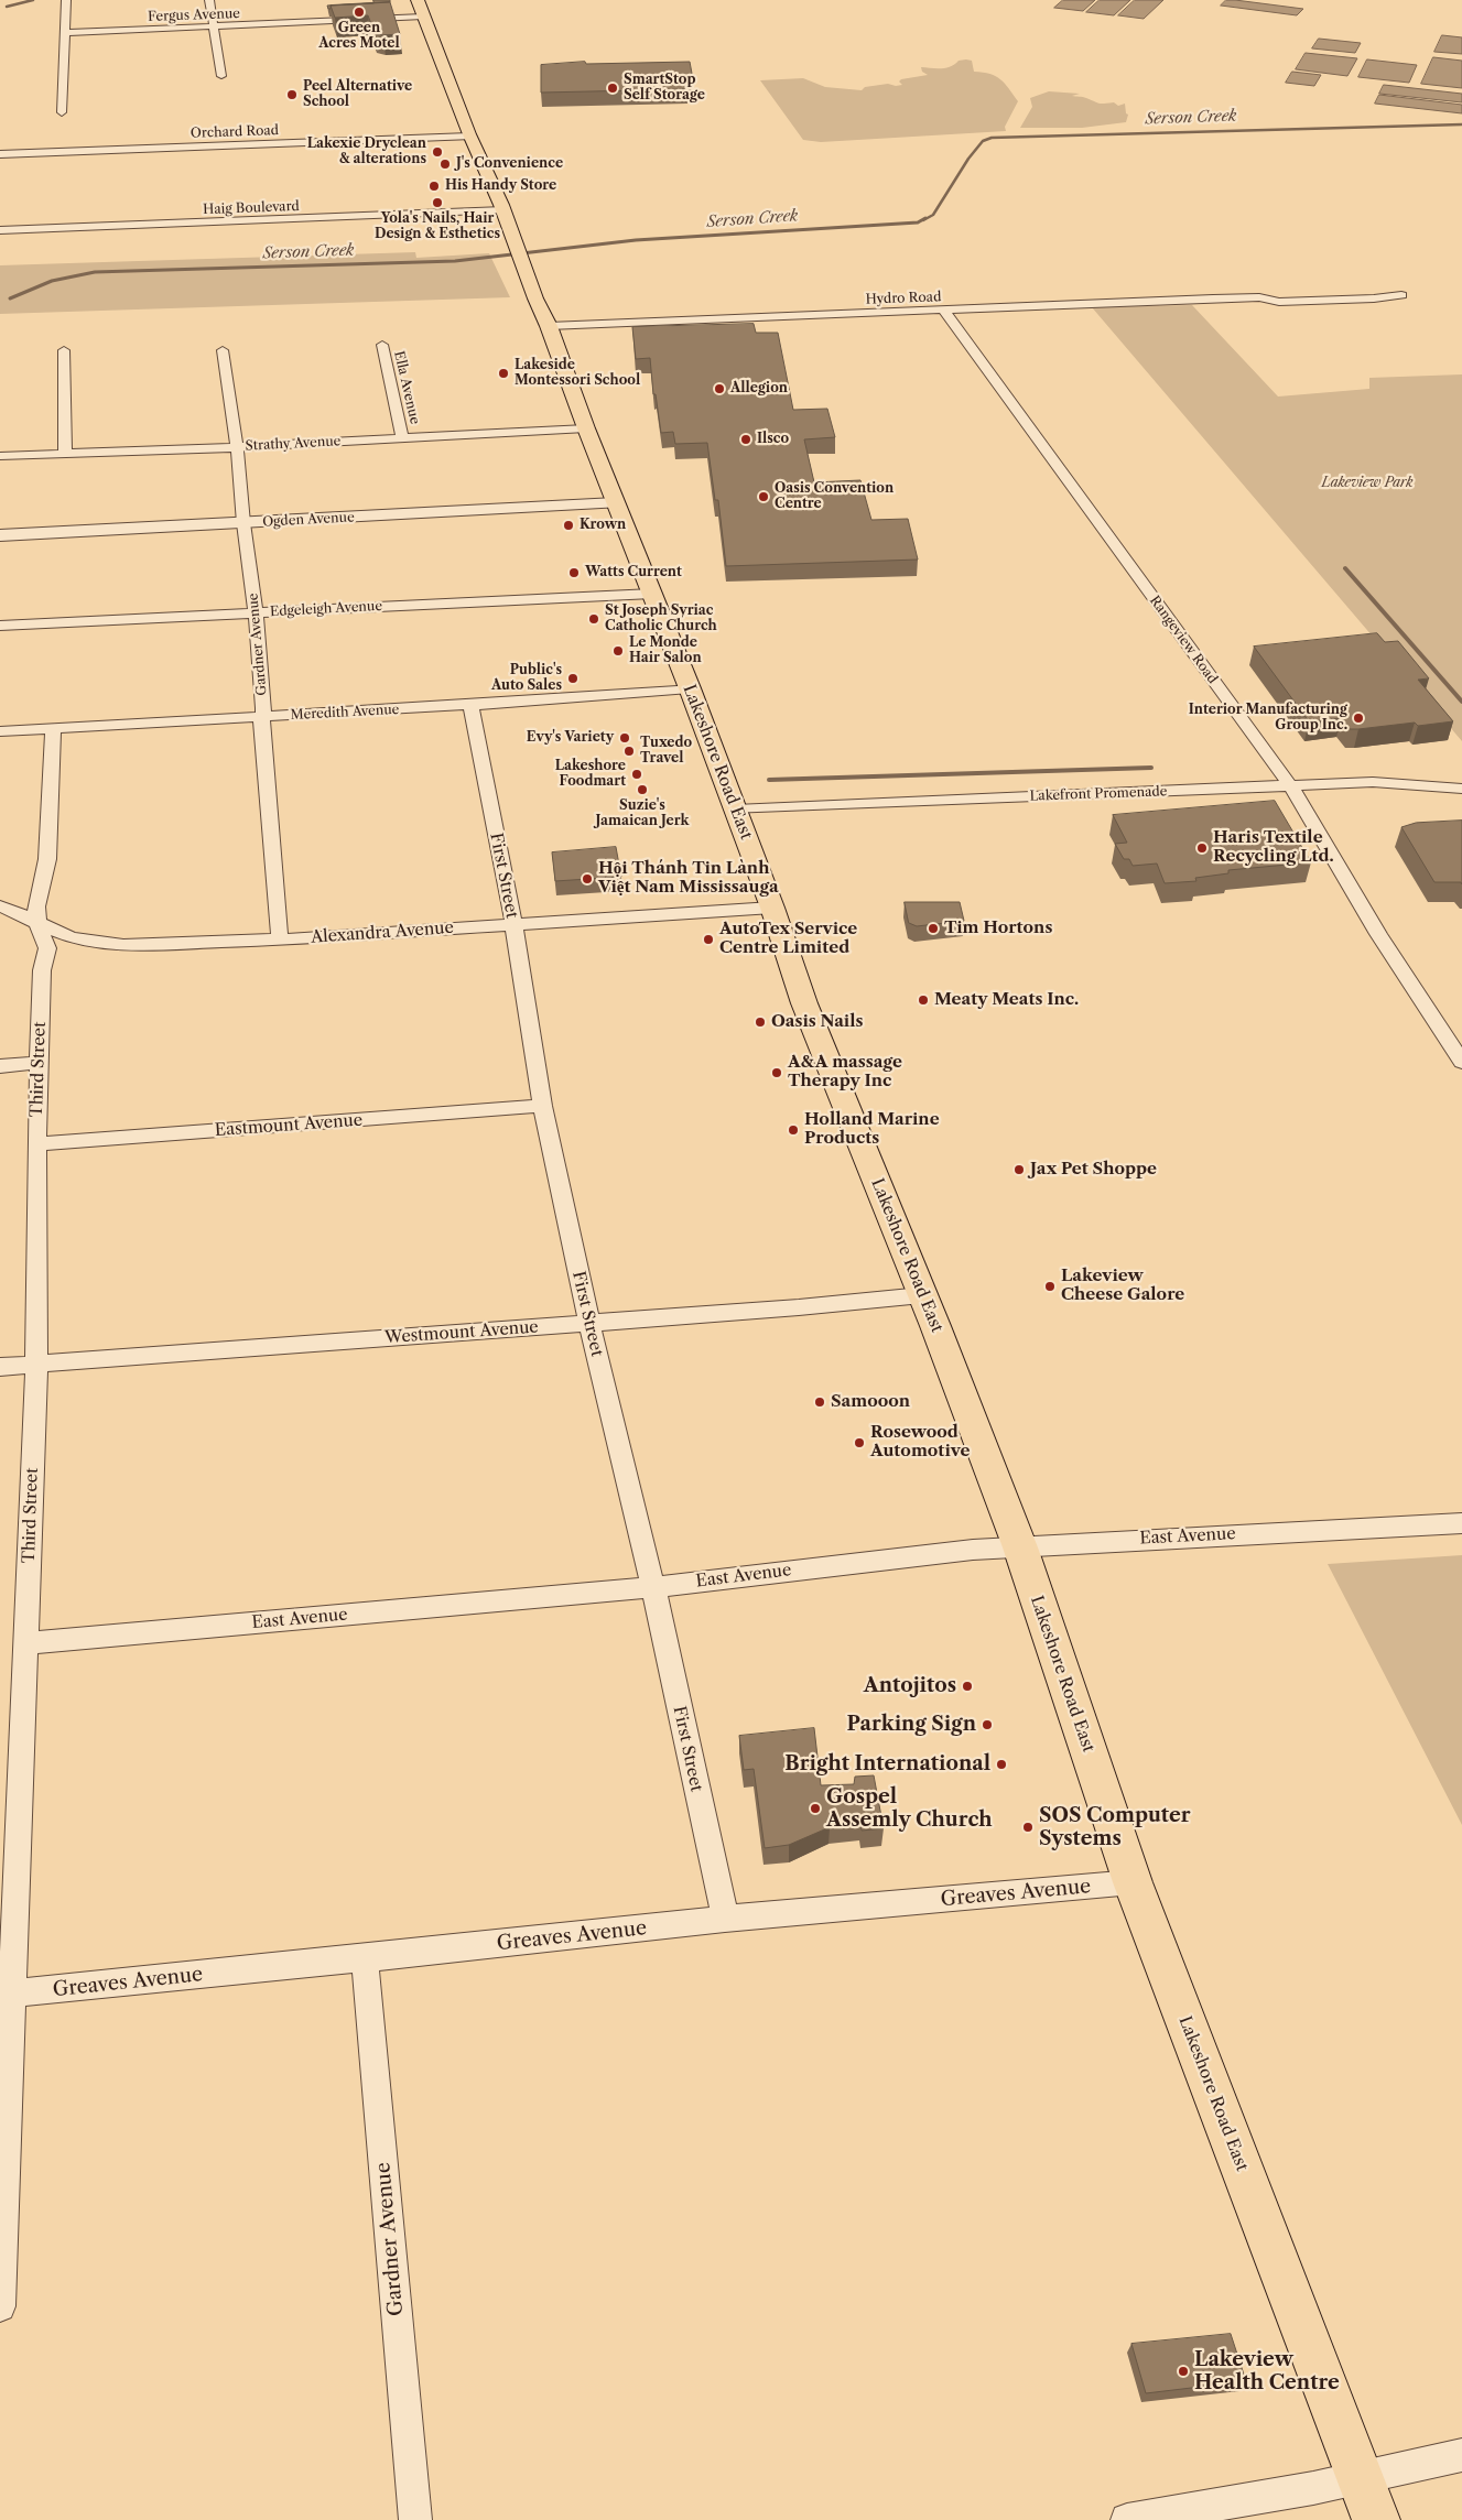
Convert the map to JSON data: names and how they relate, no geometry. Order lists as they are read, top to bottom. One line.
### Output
{"streets":{"main road":["Lakeshore Road East"],"street":["Fergus Avenue","Orchard Road","Haig Boulevard","Hydro Road","Ella Avenue","Strathy Avenue","Ogden Avenue","Edgeleigh Avenue","Rangeview Road","Gardner Avenue","Meredith Avenue","Lakefront Promenade","First Street","Alexandra Avenue","Third Street","Eastmount Avenue","Westmount Avenue","East Avenue","Greaves Avenue"]},"crossings":[["Fergus Avenue","Lakeshore Road East"],["Orchard Road","Lakeshore Road East"],["Haig Boulevard","Lakeshore Road East"],["Hydro Road","Rangeview Road"],["Hydro Road","Lakeshore Road East"],["Ella Avenue","Strathy Avenue"],["Strathy Avenue","Gardner Avenue"],["Strathy Avenue","Lakeshore Road East"],["Ogden Avenue","Gardner Avenue"],["Ogden Avenue","Lakeshore Road East"],["Edgeleigh Avenue","Gardner Avenue"],["Edgeleigh Avenue","Lakeshore Road East"],["Rangeview Road","Lakefront Promenade"],["Gardner Avenue","Meredith Avenue"],["Gardner Avenue","Alexandra Avenue"],["Gardner Avenue","Greaves Avenue"],["Meredith Avenue","Lakeshore Road East"],["Meredith Avenue","First Street"],["Meredith Avenue","Third Street"],["Lakeshore Road East","Lakefront Promenade"],["Lakeshore Road East","Alexandra Avenue"],["Lakeshore Road East","Westmount Avenue"],["Lakeshore Road East","East Avenue"],["Lakeshore Road East","Greaves Avenue"],["First Street","Alexandra Avenue"],["First Street","Eastmount Avenue"],["First Street","Westmount Avenue"],["First Street","East Avenue"],["First Street","Greaves Avenue"],["Alexandra Avenue","Third Street"],["Third Street","Eastmount Avenue"],["Third Street","Westmount Avenue"],["Third Street","East Avenue"],["Third Street","Greaves Avenue"]],"water":["Serson Creek"],"parks":["Lakeview Park"],"places":["Green Acres Motel","SmartStop Self Storage","Peel Alternative School","Lakexie Dryclean & alterations","J's Convenience","His Handy Store","Yola's Nails, Hair Design & Esthetics","Lakeside Montessori School","Allegion","Ilsco","Oasis Convention Centre","Krown","Watts Current","St Joseph Syriac Catholic Church","Le Monde Hair Salon","Public's Auto Sales","Interior Manufacturing Group Inc.","Evy's Variety","Tuxedo Travel","Lakeshore Foodmart","Suzie's Jamaican Jerk","Haris Textile Recycling Ltd.","Hội Thánh Tin Lành Việt Nam Mississauga","Tim Hortons","AutoTex Service Centre Limited","Meaty Meats Inc.","Oasis Nails","A&A massage Therapy Inc","Holland Marine Products","Jax Pet Shoppe","Lakeview Cheese Galore","Samooon","Rosewood Automotive","Antojitos","Parking Sign","Bright International","Gospel Assemly Church","SOS Computer Systems","Lakeview Health Centre"]}
